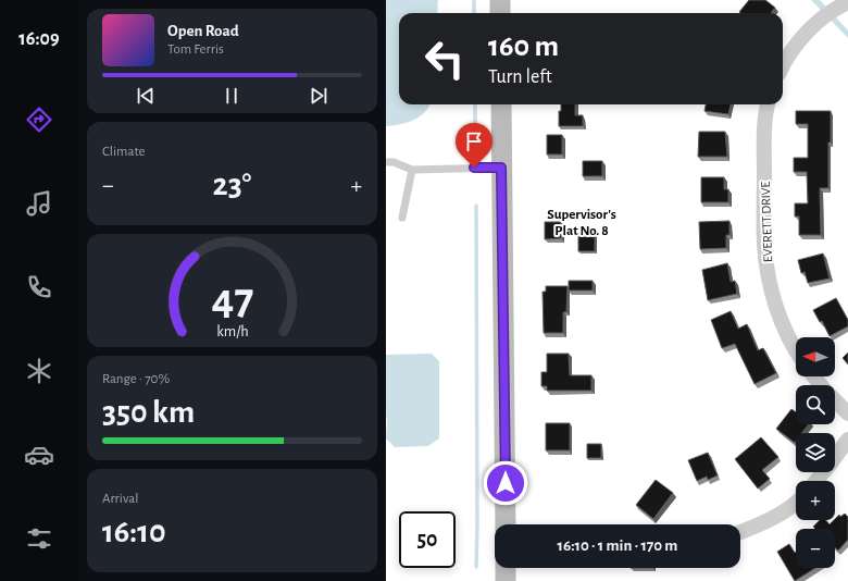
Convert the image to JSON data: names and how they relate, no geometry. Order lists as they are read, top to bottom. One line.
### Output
{"streets":{"street":["EVERETT DRIVE"]},"districts":["Supervisor's Plat No. 8"],"north":"left","page":{"tabs":"16:09","turn":["160 m","Turn left"],"song":["Open Road","Tom Ferris"],"tile":["Climate",["Range · 70%","350 km"],["Arrival","16:10"]],"heat":["−","23°","+"],"map_buttons":["+","−"],"limit":"50","trip":"16:10 · 1 min · 170 m","gauge":["47","km/h"]}}
